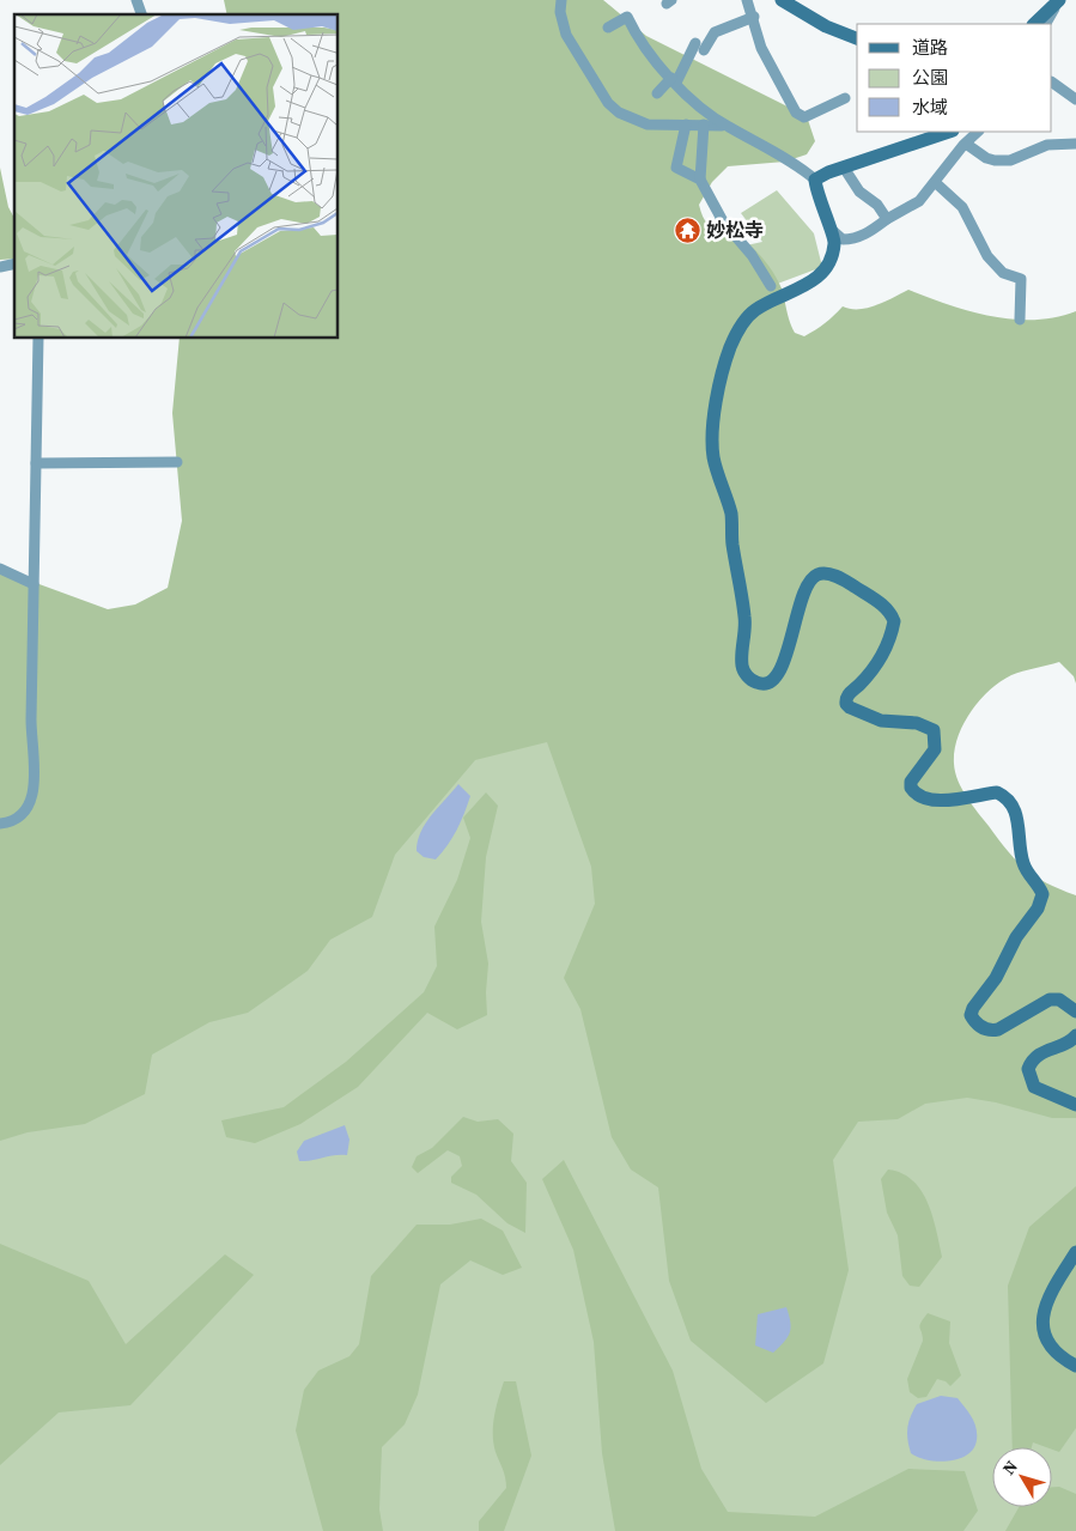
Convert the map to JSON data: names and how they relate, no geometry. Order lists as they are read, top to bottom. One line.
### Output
{"places":{"temple":["妙松寺"]},"legend":["道路","公園","水域"],"north":"top left"}
